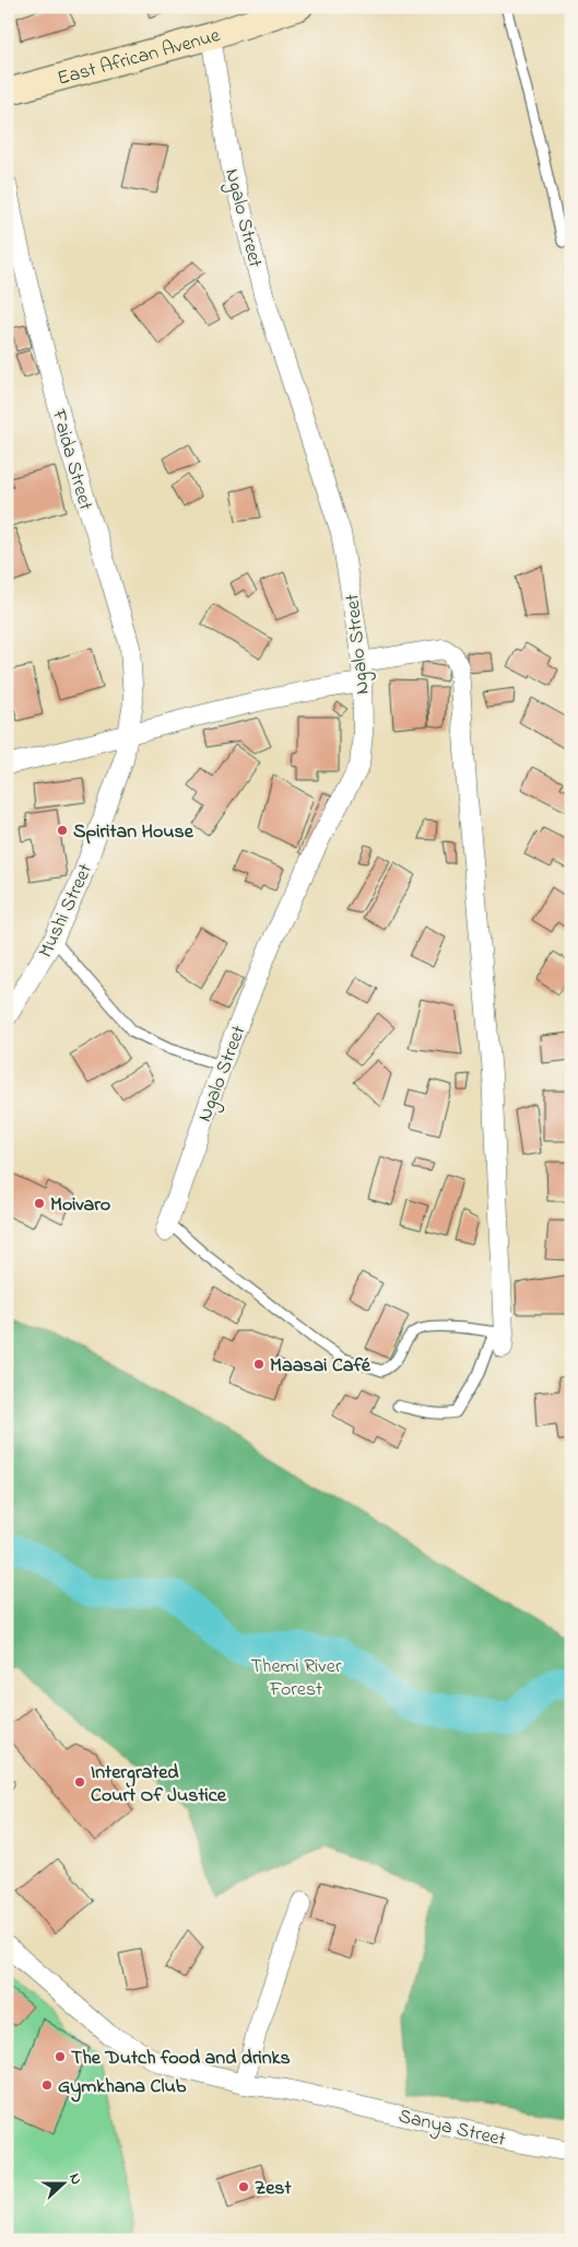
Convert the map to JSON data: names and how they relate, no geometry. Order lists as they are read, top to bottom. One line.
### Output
{"streets":{"street":["East African Avenue","Ngalo Street","Faida Street","Mushi Street","Sanya Street"]},"crossings":[["East African Avenue","Ngalo Street"],["Faida Street","Mushi Street"]],"parks":["Themi River Forest"],"places":["Spiritan House","Moivaro","Maasai Café","Intergrated Court Of Justice","The Dutch food and drinks","Gymkhana Club","Zest"],"north":"right"}
